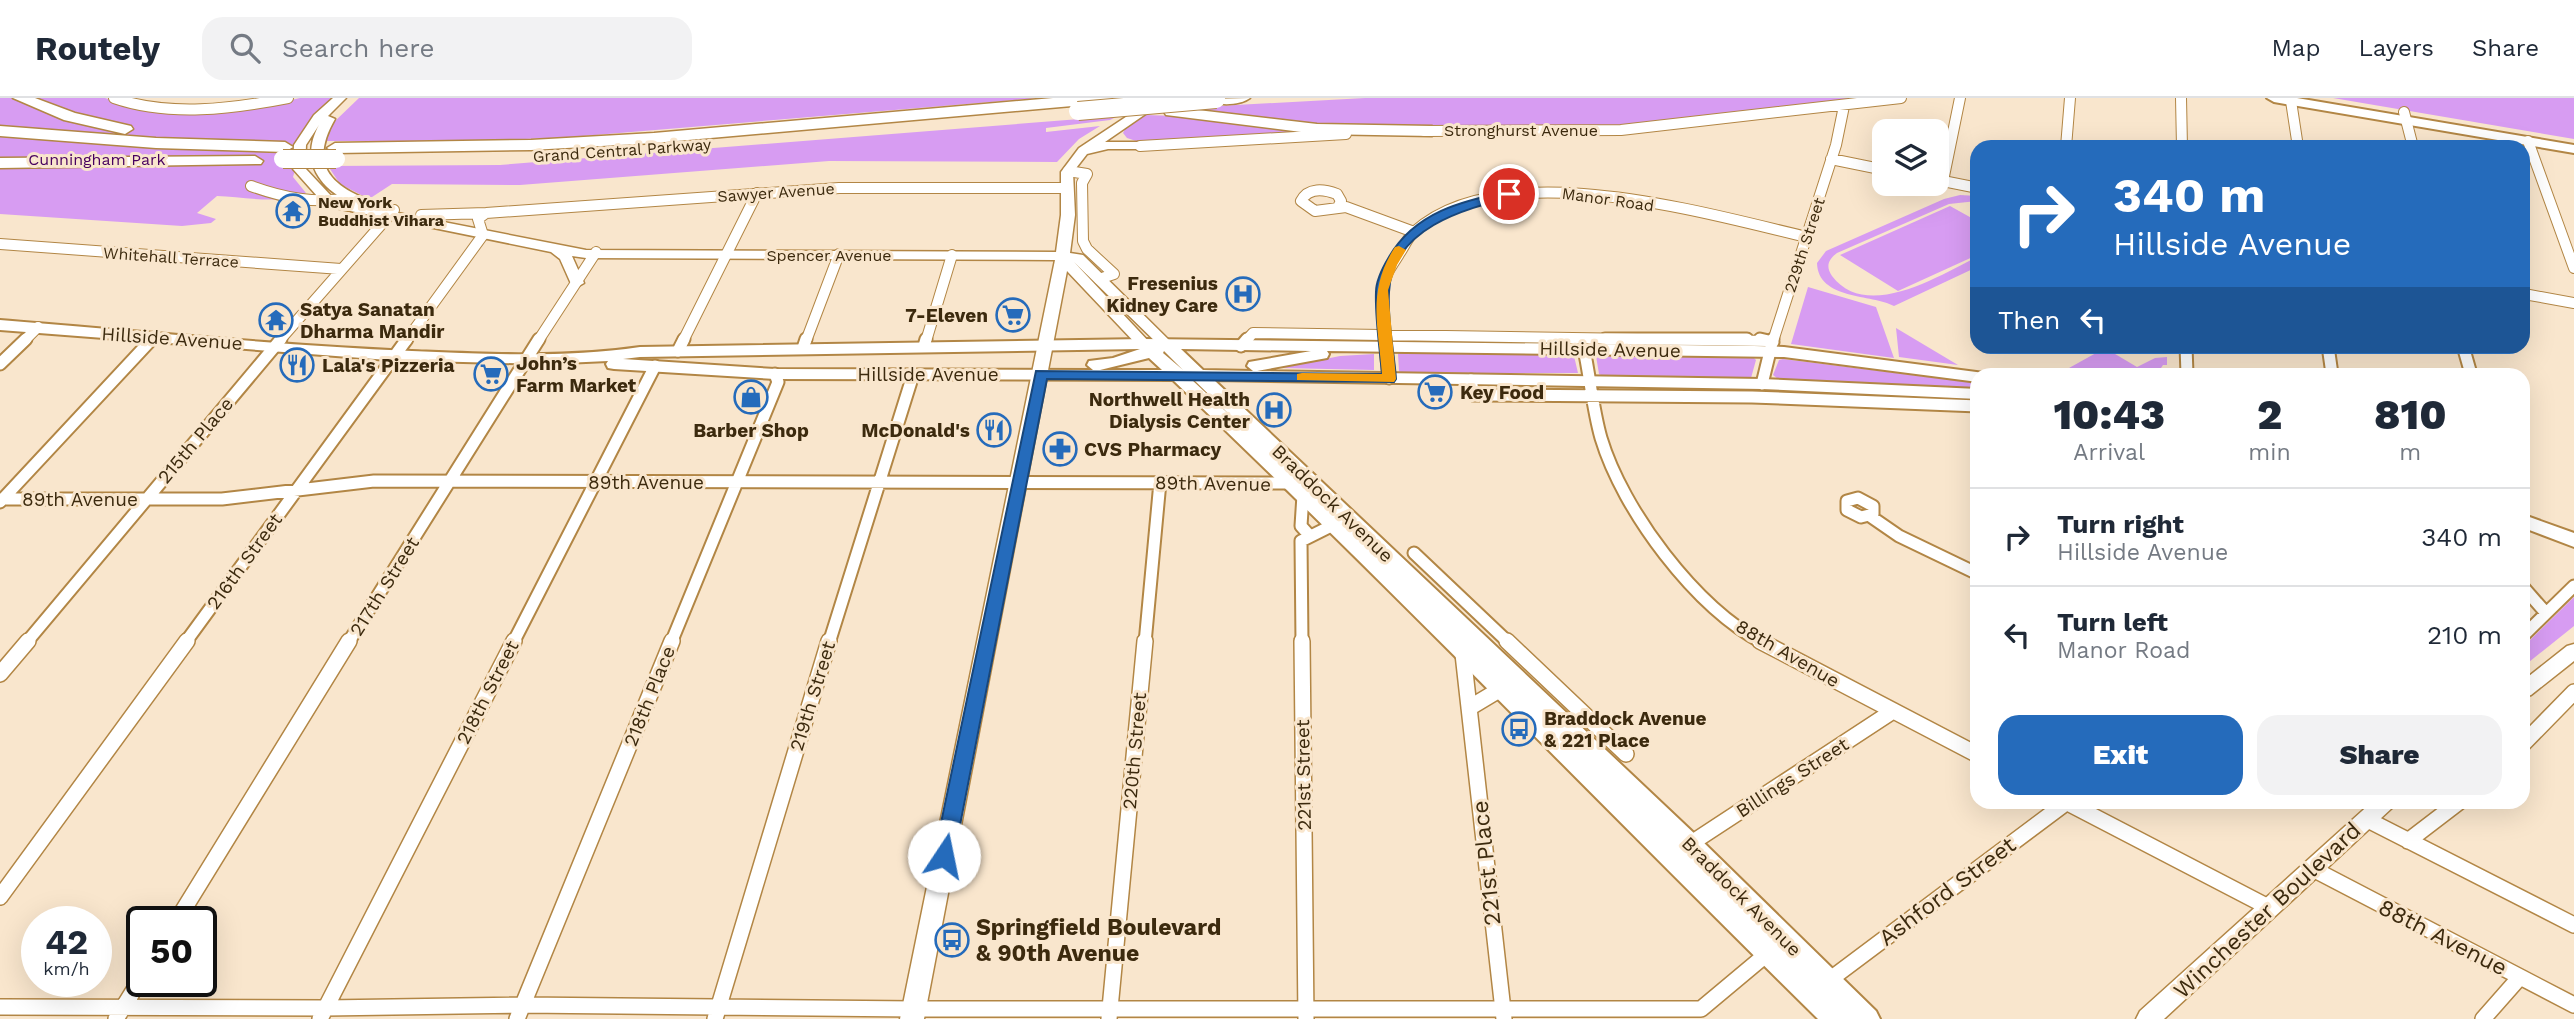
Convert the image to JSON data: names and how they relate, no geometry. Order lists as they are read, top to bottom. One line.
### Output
{"streets":{"highway":["Grand Central Parkway"],"main road":["Hillside Avenue","Braddock Avenue"],"street":["Stronghurst Avenue","Sawyer Avenue","Manor Road","229th Street","Spencer Avenue","Whitehall Terrace","215th Place","89th Avenue","216th Street","217th Street","88th Avenue","218th Street","218th Place","219th Street","220th Street","221st Street","Billings Street","221st Place","Ashford Street","Winchester Boulevard"]},"crossings":[["Stronghurst Avenue","229th Street"],["Sawyer Avenue","Spencer Avenue"],["Manor Road","229th Street"],["Manor Road","Hillside Avenue"],["229th Street","Hillside Avenue"],["Spencer Avenue","215th Place"],["Spencer Avenue","Braddock Avenue"],["Spencer Avenue","216th Street"],["Spencer Avenue","217th Street"],["Whitehall Terrace","215th Place"],["Hillside Avenue","215th Place"],["Hillside Avenue","Braddock Avenue"],["Hillside Avenue","216th Street"],["Hillside Avenue","217th Street"],["Hillside Avenue","88th Avenue"],["Hillside Avenue","218th Street"],["Hillside Avenue","218th Place"],["Hillside Avenue","219th Street"],["215th Place","89th Avenue"],["89th Avenue","Braddock Avenue"],["89th Avenue","216th Street"],["89th Avenue","217th Street"],["89th Avenue","218th Street"],["89th Avenue","218th Place"],["89th Avenue","219th Street"],["89th Avenue","220th Street"],["89th Avenue","221st Street"],["Braddock Avenue","221st Street"],["Braddock Avenue","Billings Street"],["Braddock Avenue","221st Place"],["Braddock Avenue","Ashford Street"],["88th Avenue","Billings Street"],["88th Avenue","Winchester Boulevard"]],"parks":["Cunningham Park"],"places":{"temple":["New York Buddhist Vihara","Satya Sanatan Dharma Mandir"],"hospital":["Fresenius Kidney Care","Northwell Health Dialysis Center"],"supermarket":["7-Eleven","John’s Farm Market","Key Food"],"restaurant":["Lala's Pizzeria","McDonald's"],"shop":["Barber Shop"],"pharmacy":["CVS Pharmacy"],"bus stop":["Braddock Avenue & 221 Place","Springfield Boulevard & 90th Avenue"]},"page":{"header":"Routely","search":"Search here","nav":["Map","Layers","Share"],"turn":["340 m","Hillside Avenue"],"then":"Then","eta":["10:43","Arrival","2","min","810","m"],"list":[{"name":"Turn right","note":"Hillside Avenue","value":"340 m"},{"name":"Turn left","note":"Manor Road","value":"210 m"}],"buttons":["Exit","Share"],"speed":"42 km/h","limit":"50"}}
